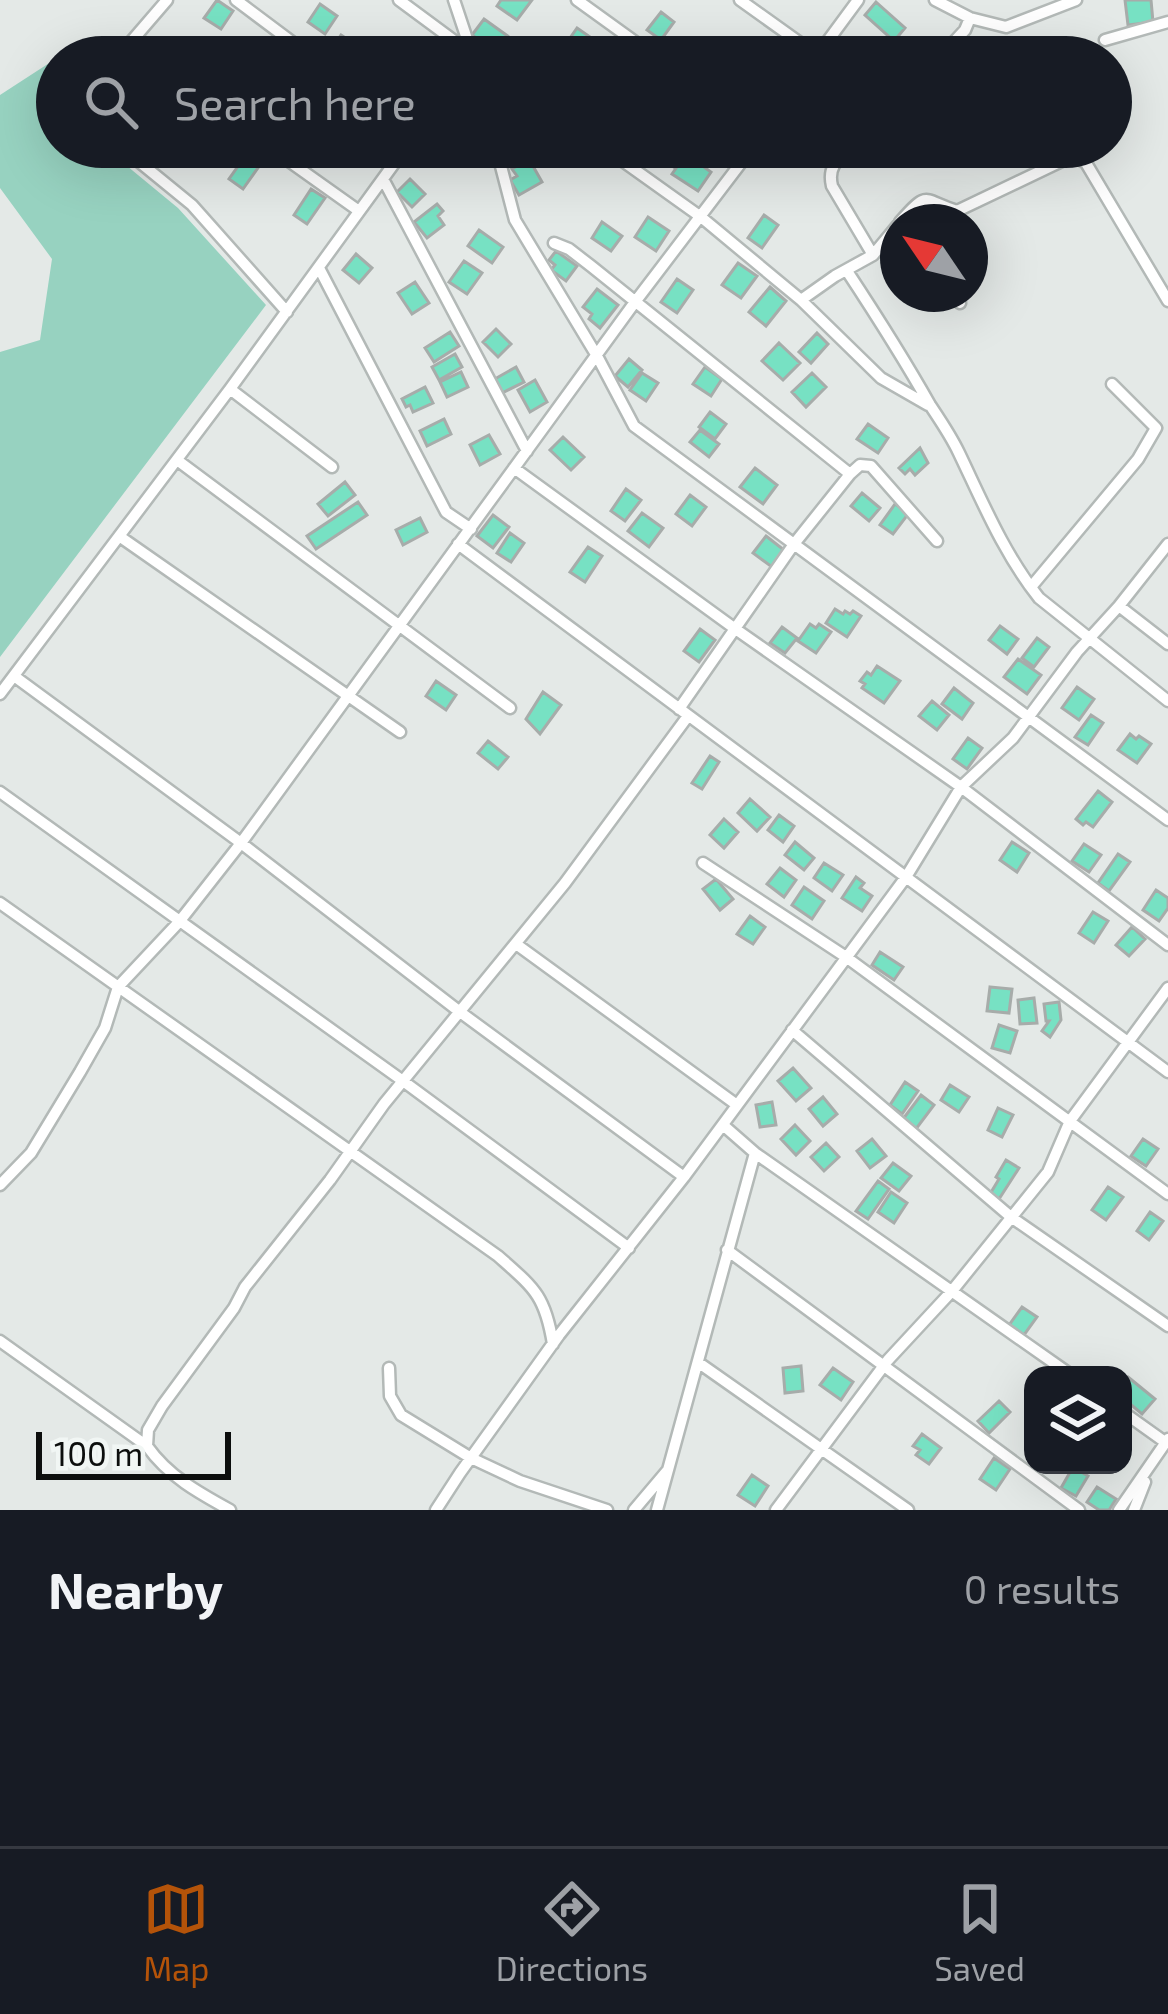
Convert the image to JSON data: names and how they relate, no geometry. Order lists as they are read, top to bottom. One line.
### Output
{"scale_bar":"100 m","north":"top left","page":{"search":"Search here","scale":"100 m","heading":["Nearby","0 results"],"nav":["Map","Directions","Saved"]}}
